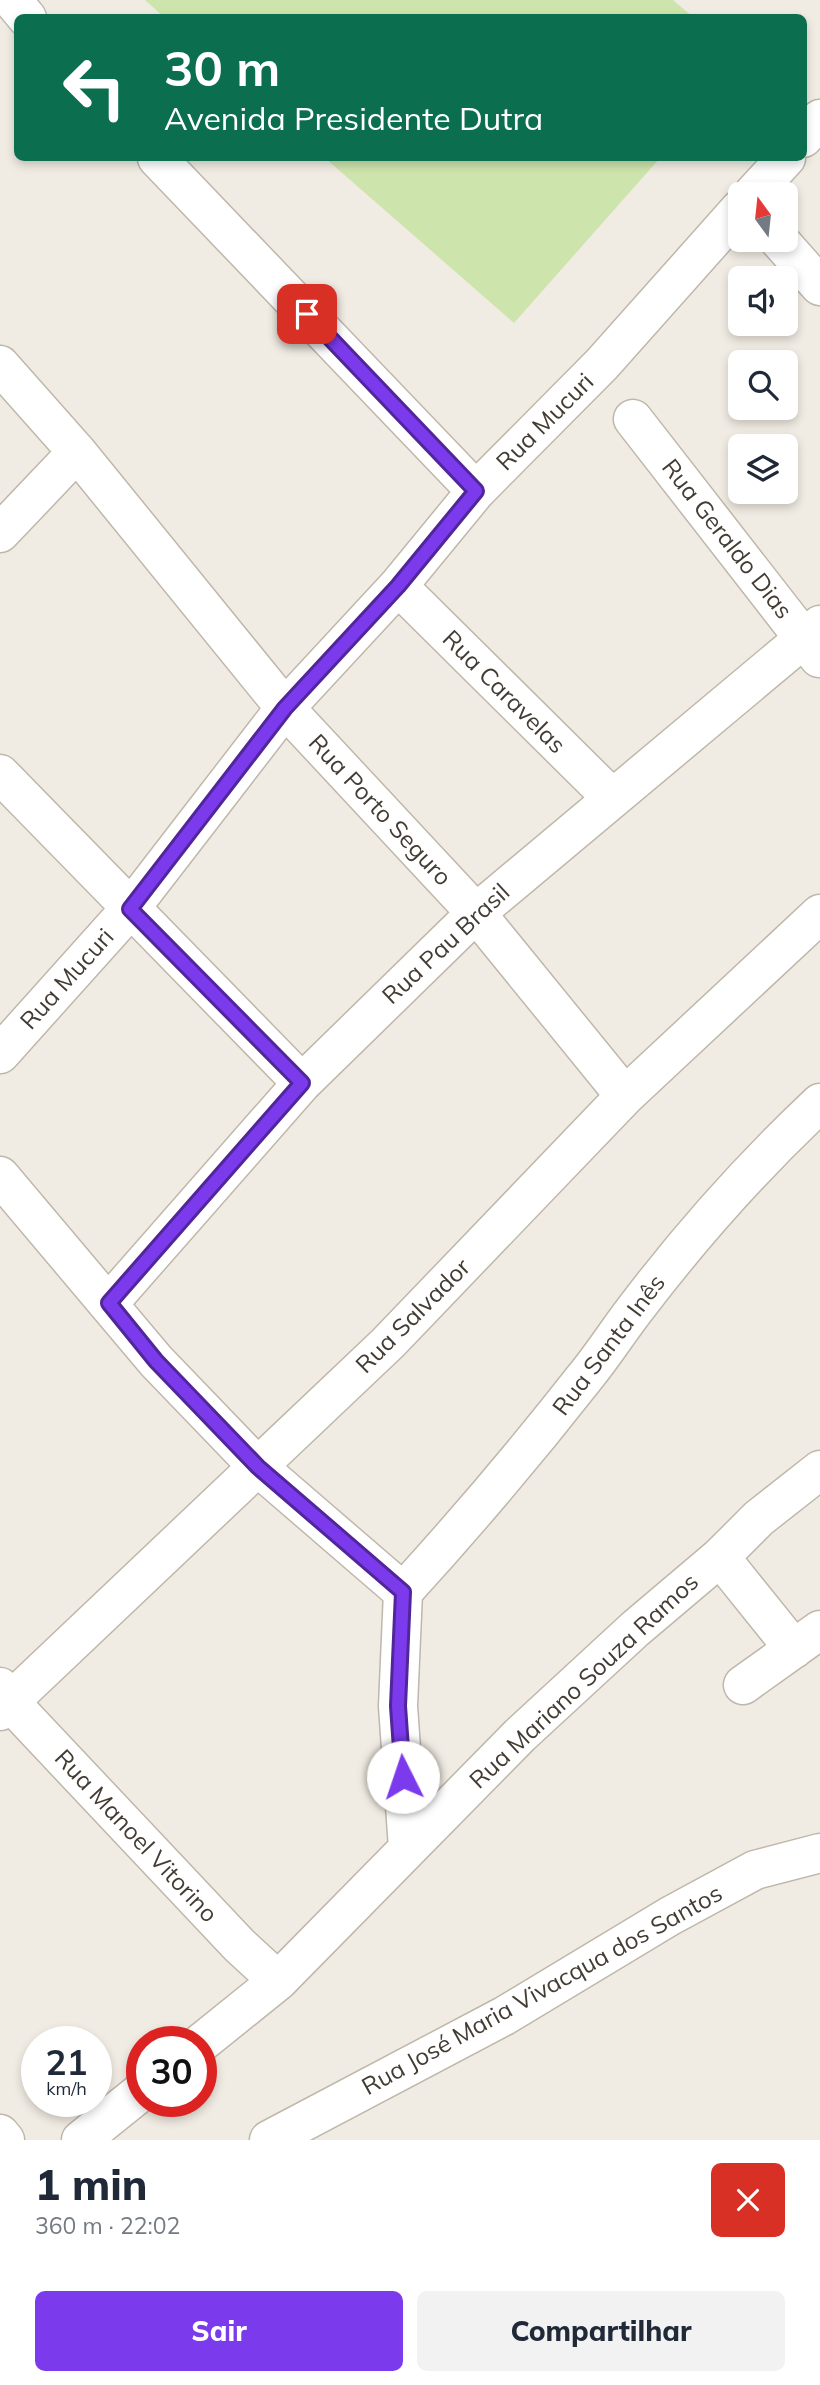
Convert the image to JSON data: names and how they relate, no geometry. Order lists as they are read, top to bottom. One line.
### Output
{"streets":{"street":["Rua Mucuri","Rua Geraldo Dias","Rua Caravelas","Rua Porto Seguro","Rua Pau Brasil","Rua Salvador","Rua Santa Inês","Rua Mariano Souza Ramos","Rua Manoel Vitorino","Rua José Maria Vivacqua dos Santos"]},"crossings":[["Rua Mucuri","Rua Caravelas"],["Rua Mucuri","Rua Porto Seguro"],["Rua Geraldo Dias","Rua Pau Brasil"],["Rua Caravelas","Rua Pau Brasil"],["Rua Porto Seguro","Rua Pau Brasil"],["Rua Porto Seguro","Rua Salvador"],["Rua Salvador","Rua Manoel Vitorino"],["Rua Mariano Souza Ramos","Rua Manoel Vitorino"]],"north":"top","page":{"turn":["30 m","Avenida Presidente Dutra"],"speed":"21 km/h","limit":"30","heading":["1 min","360 m · 22:02"],"buttons":["Sair","Compartilhar"]}}
